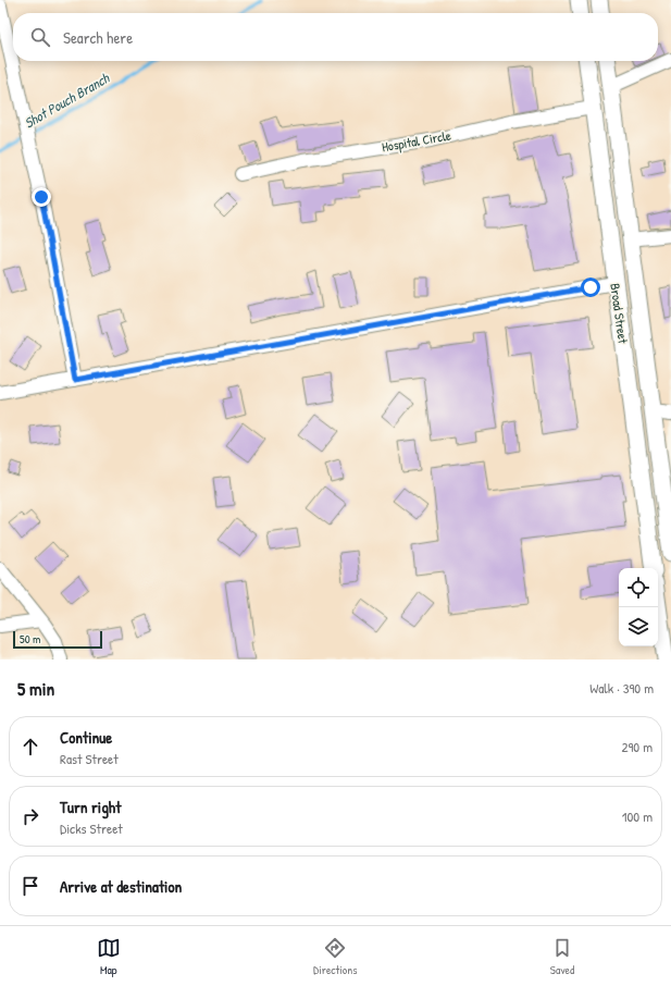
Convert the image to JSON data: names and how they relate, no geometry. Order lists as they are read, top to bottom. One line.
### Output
{"streets":{"main road":["Broad Street"],"street":["Hospital Circle"]},"crossings":[["Hospital Circle","Broad Street"]],"water":["Shot Pouch Branch"],"scale_bar":"50 m","page":{"search":"Search here","scale":"50 m","heading":["5 min","Walk · 390 m"],"list":[["Continue","Rast Street","290 m"],["Turn right","Dicks Street","100 m"],"Arrive at destination"],"nav":["Map","Directions","Saved"]}}
